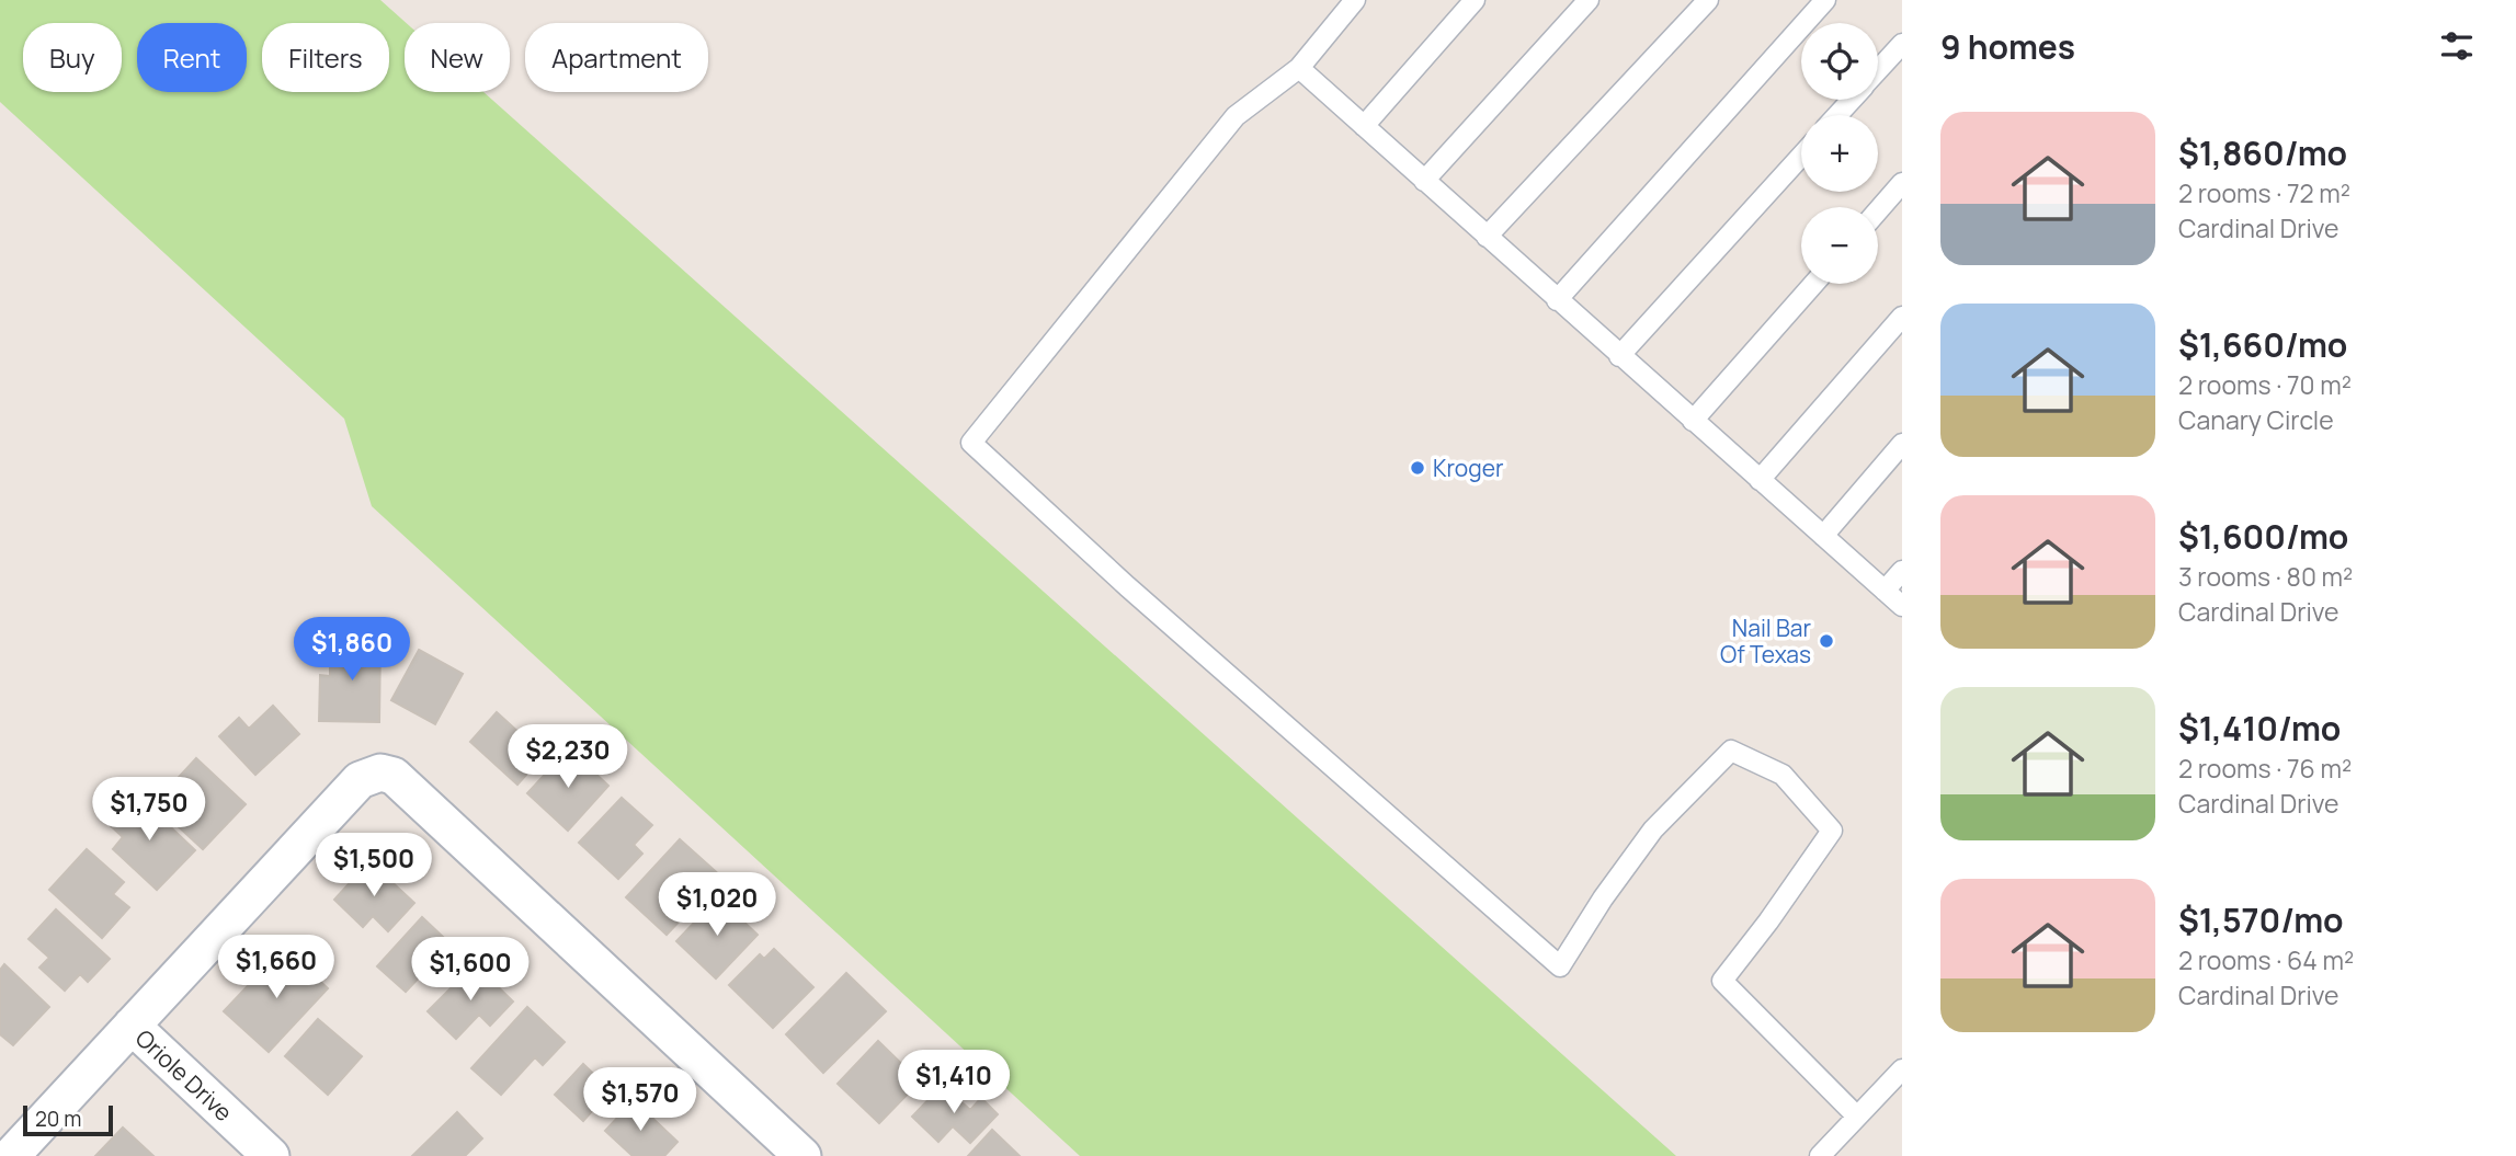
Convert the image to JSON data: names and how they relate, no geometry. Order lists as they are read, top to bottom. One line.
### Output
{"streets":{"street":["Oriole Drive"]},"places":["Kroger","Nail Bar Of Texas"],"scale_bar":"20 m","page":{"heading":"9 homes","map_buttons":["+","−"],"chip":["Buy","Rent","Filters","New","Apartment"],"list":[{"name":"$1,860/mo","note":"2 rooms · 72 m² · Cardinal Drive"},{"name":"$1,660/mo","note":"2 rooms · 70 m² · Canary Circle"},{"name":"$1,600/mo","note":"3 rooms · 80 m² · Cardinal Drive"},{"name":"$1,410/mo","note":"2 rooms · 76 m² · Cardinal Drive"},{"name":"$1,570/mo","note":"2 rooms · 64 m² · Cardinal Drive"}],"price":["$1,860","$2,230","$1,750","$1,500","$1,020","$1,660","$1,600","$1,410","$1,570"],"scale":"20 m"}}
